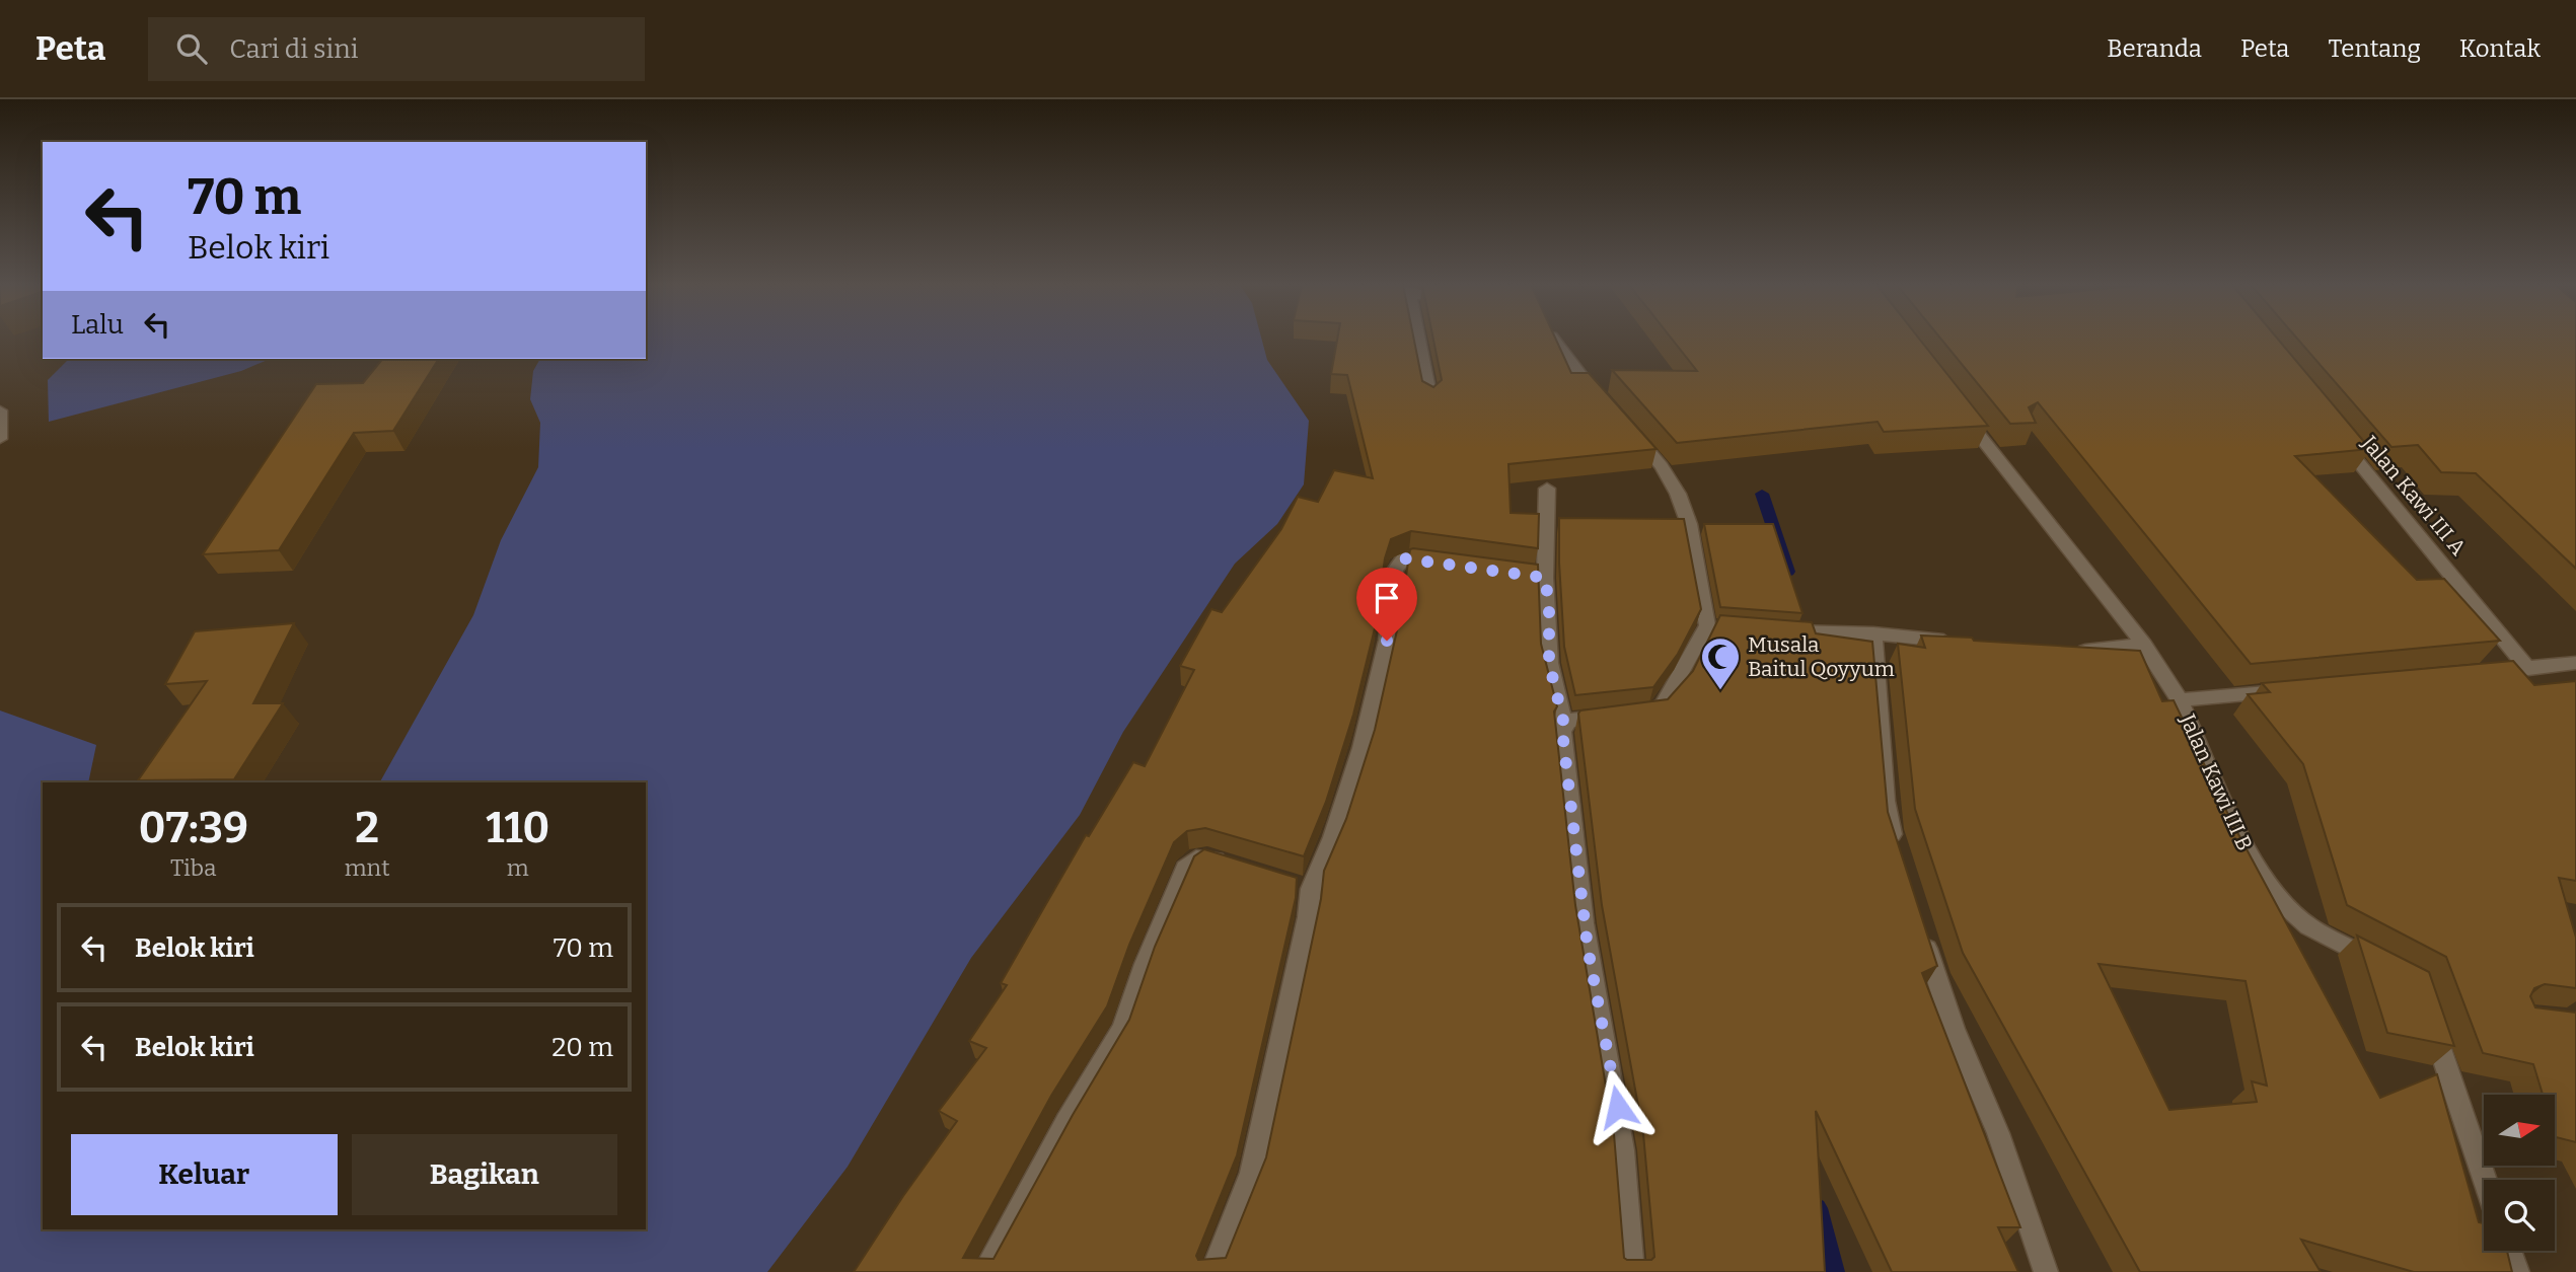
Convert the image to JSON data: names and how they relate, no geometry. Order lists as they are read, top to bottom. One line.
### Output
{"streets":{"street":["Jalan Kawi III A","Jalan Kawi III B"]},"places":{"mosque":["Musala Baitul Qoyyum"]},"north":"right","page":{"header":"Peta","search":"Cari di sini","nav":["Beranda","Peta","Tentang","Kontak"],"turn":["70 m","Belok kiri"],"then":"Lalu","eta":["07:39","Tiba","2","mnt","110","m"],"list":[{"name":"Belok kiri","value":"70 m"},{"name":"Belok kiri","value":"20 m"}],"buttons":["Keluar","Bagikan"]}}
